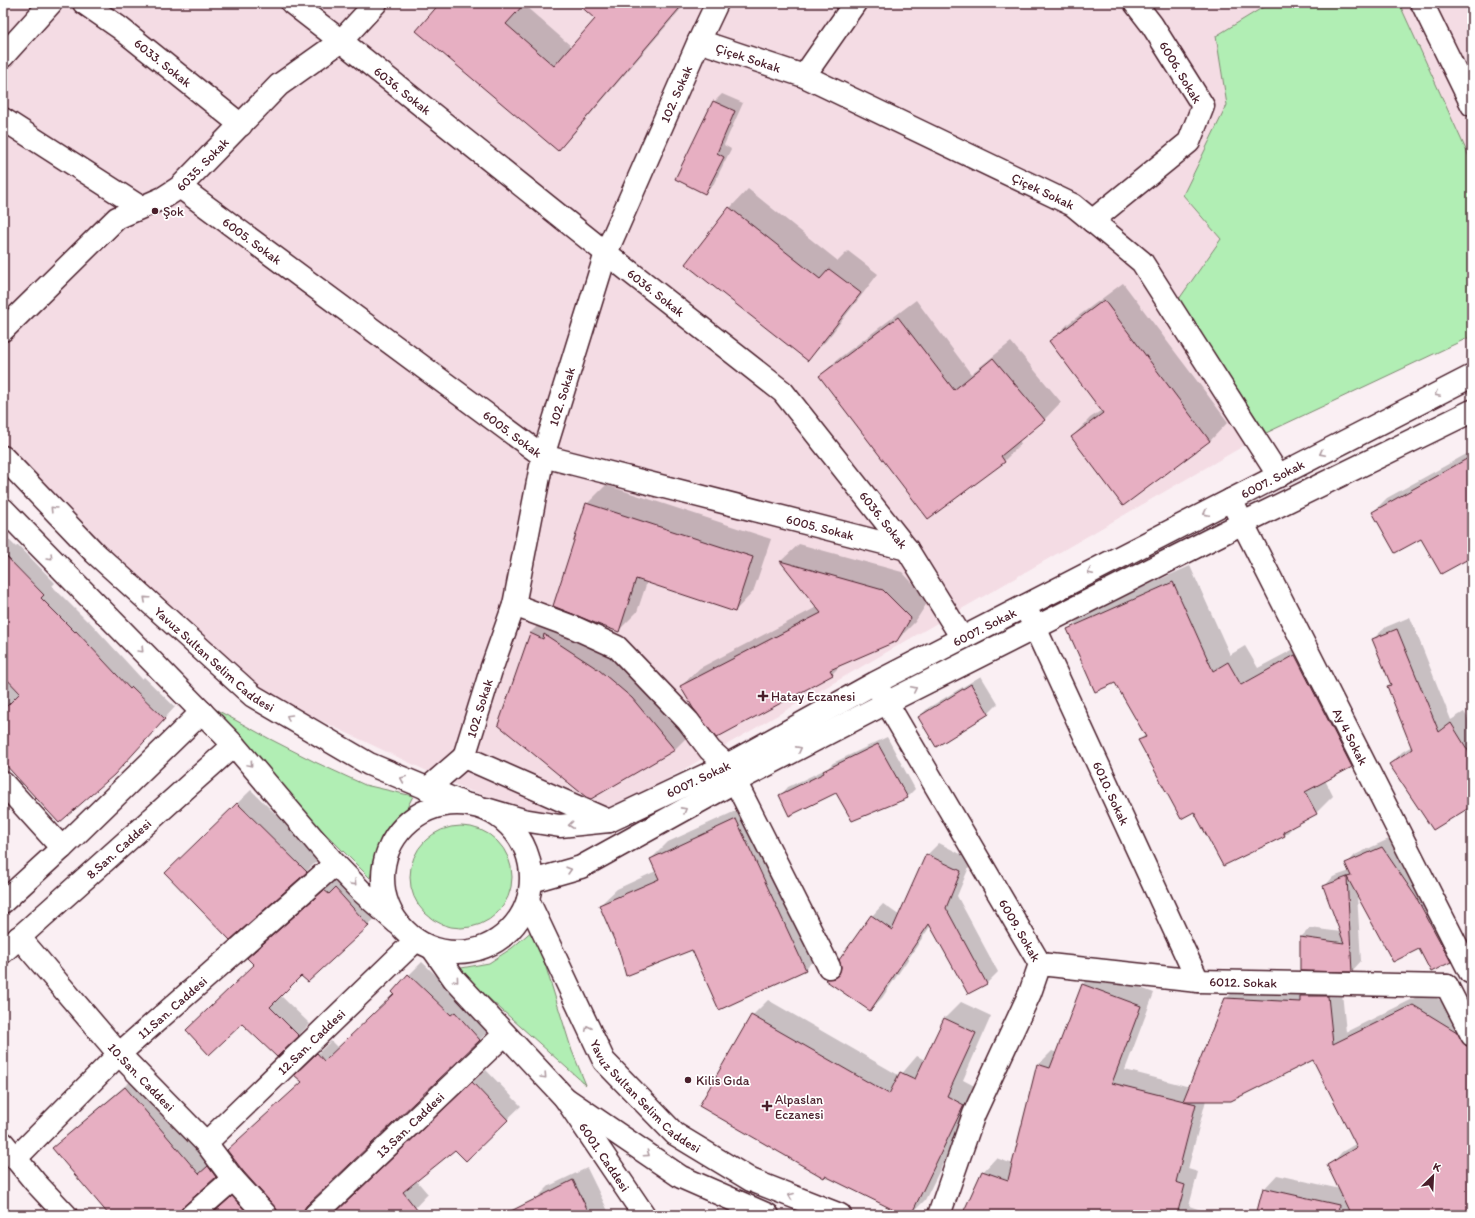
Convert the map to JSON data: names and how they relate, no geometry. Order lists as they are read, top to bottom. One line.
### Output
{"streets":{"street":["Çiçek Sokak","6033. Sokak","6006. Sokak","6036. Sokak","102. Sokak","6035. Sokak","6005. Sokak","6007. Sokak","Yavuz Sultan Selim Caddesi","Ay 4 Sokak","6010. Sokak","8.San. Caddesi","6009. Sokak","6012. Sokak","11.San. Caddesi","12.San. Caddesi","10.San. Caddesi","13.San. Caddesi","6001. Caddesi"]},"crossings":[["Çiçek Sokak","6006. Sokak"],["Çiçek Sokak","102. Sokak"],["Çiçek Sokak","6007. Sokak"],["6033. Sokak","6035. Sokak"],["6036. Sokak","102. Sokak"],["6036. Sokak","6035. Sokak"],["6036. Sokak","6005. Sokak"],["6036. Sokak","6007. Sokak"],["102. Sokak","6005. Sokak"],["6035. Sokak","6005. Sokak"],["6007. Sokak","Yavuz Sultan Selim Caddesi"],["6007. Sokak","Ay 4 Sokak"],["6007. Sokak","6010. Sokak"],["6007. Sokak","6009. Sokak"],["6010. Sokak","6012. Sokak"],["8.San. Caddesi","10.San. Caddesi"],["6009. Sokak","6012. Sokak"],["11.San. Caddesi","10.San. Caddesi"],["12.San. Caddesi","10.San. Caddesi"]],"places":{"other":["Şok","Kilis Gıda"],"health":["Hatay Eczanesi","Alpaslan Eczanesi"]},"north":"top right"}
